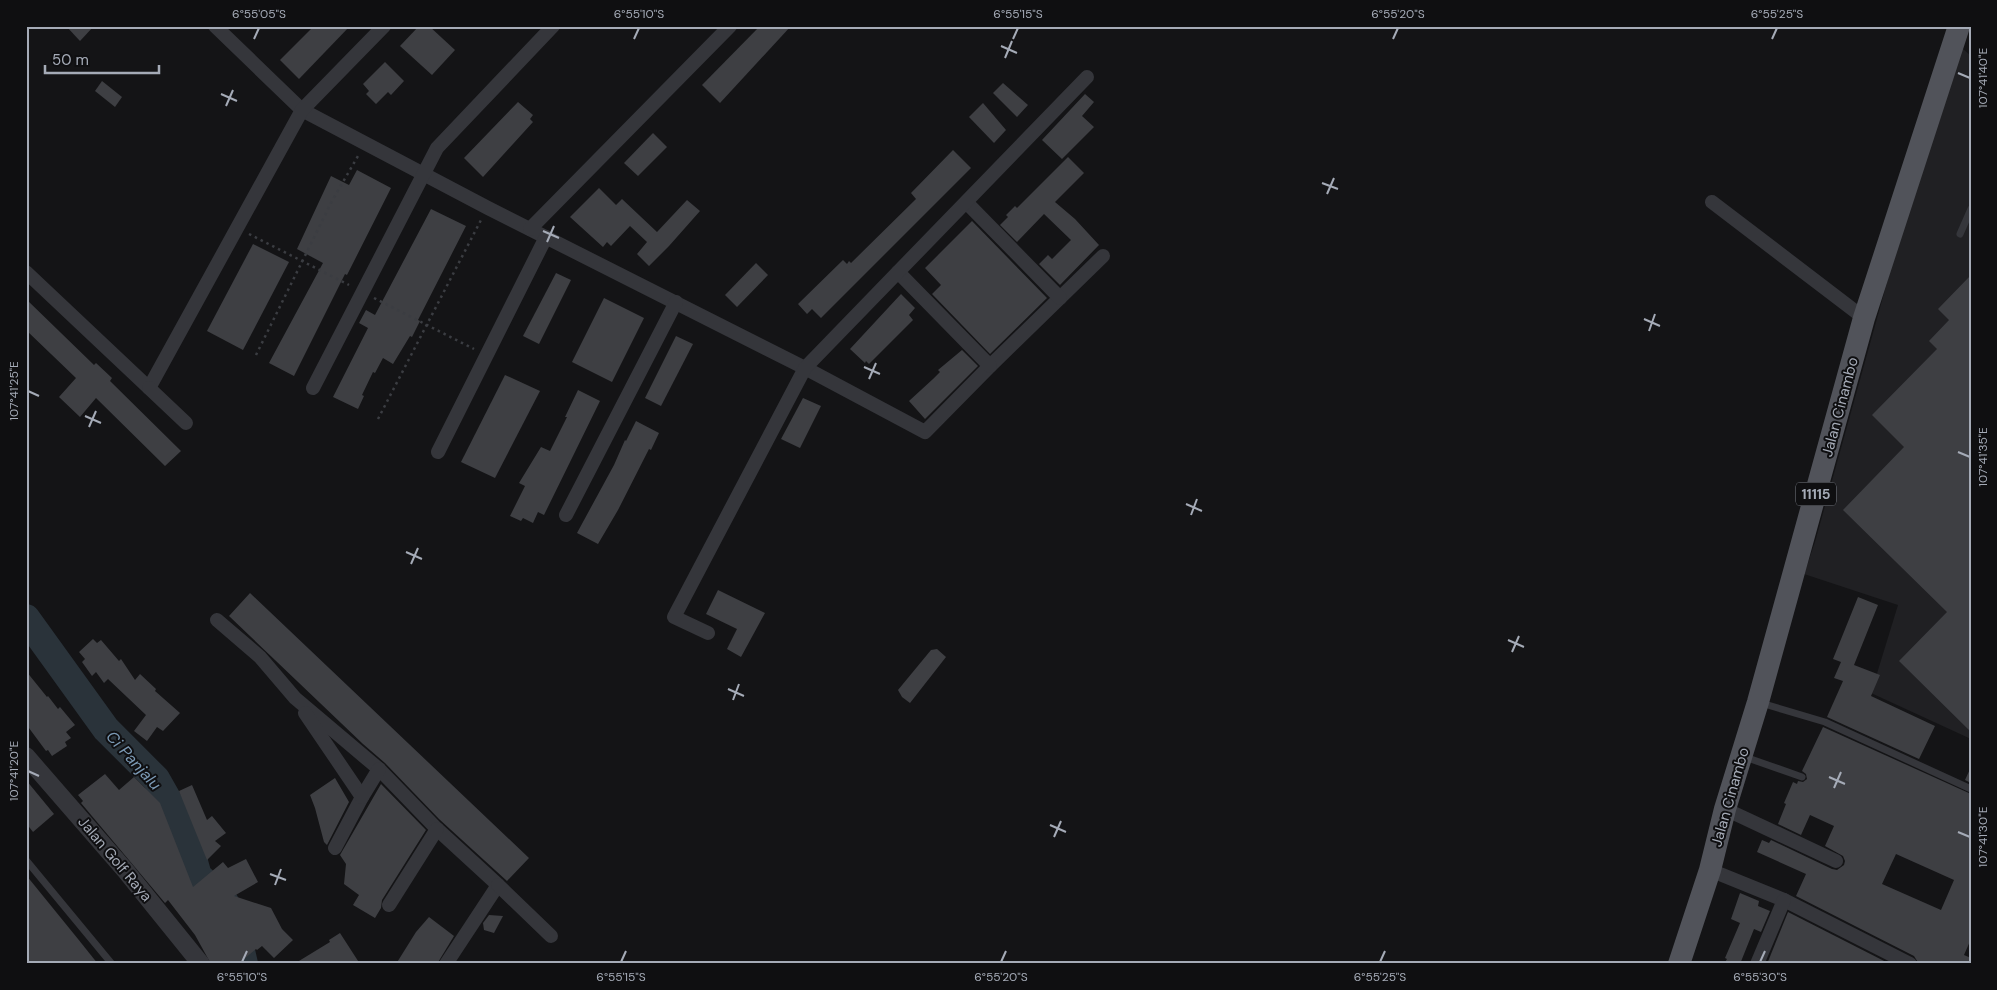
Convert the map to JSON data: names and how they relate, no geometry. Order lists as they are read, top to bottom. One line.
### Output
{"streets":{"main road":["Jalan Cinambo","11115"],"street":["Jalan Golf Raya"]},"water":["Ci Panjalu"],"scale_bar":"50 m","coordinates":["6°55'05\"S","6°55'10\"S","6°55'15\"S","6°55'20\"S","6°55'25\"S","107°41'40\"E","107°41'25\"E","107°41'35\"E","107°41'20\"E","107°41'30\"E","6°55'30\"S"]}
